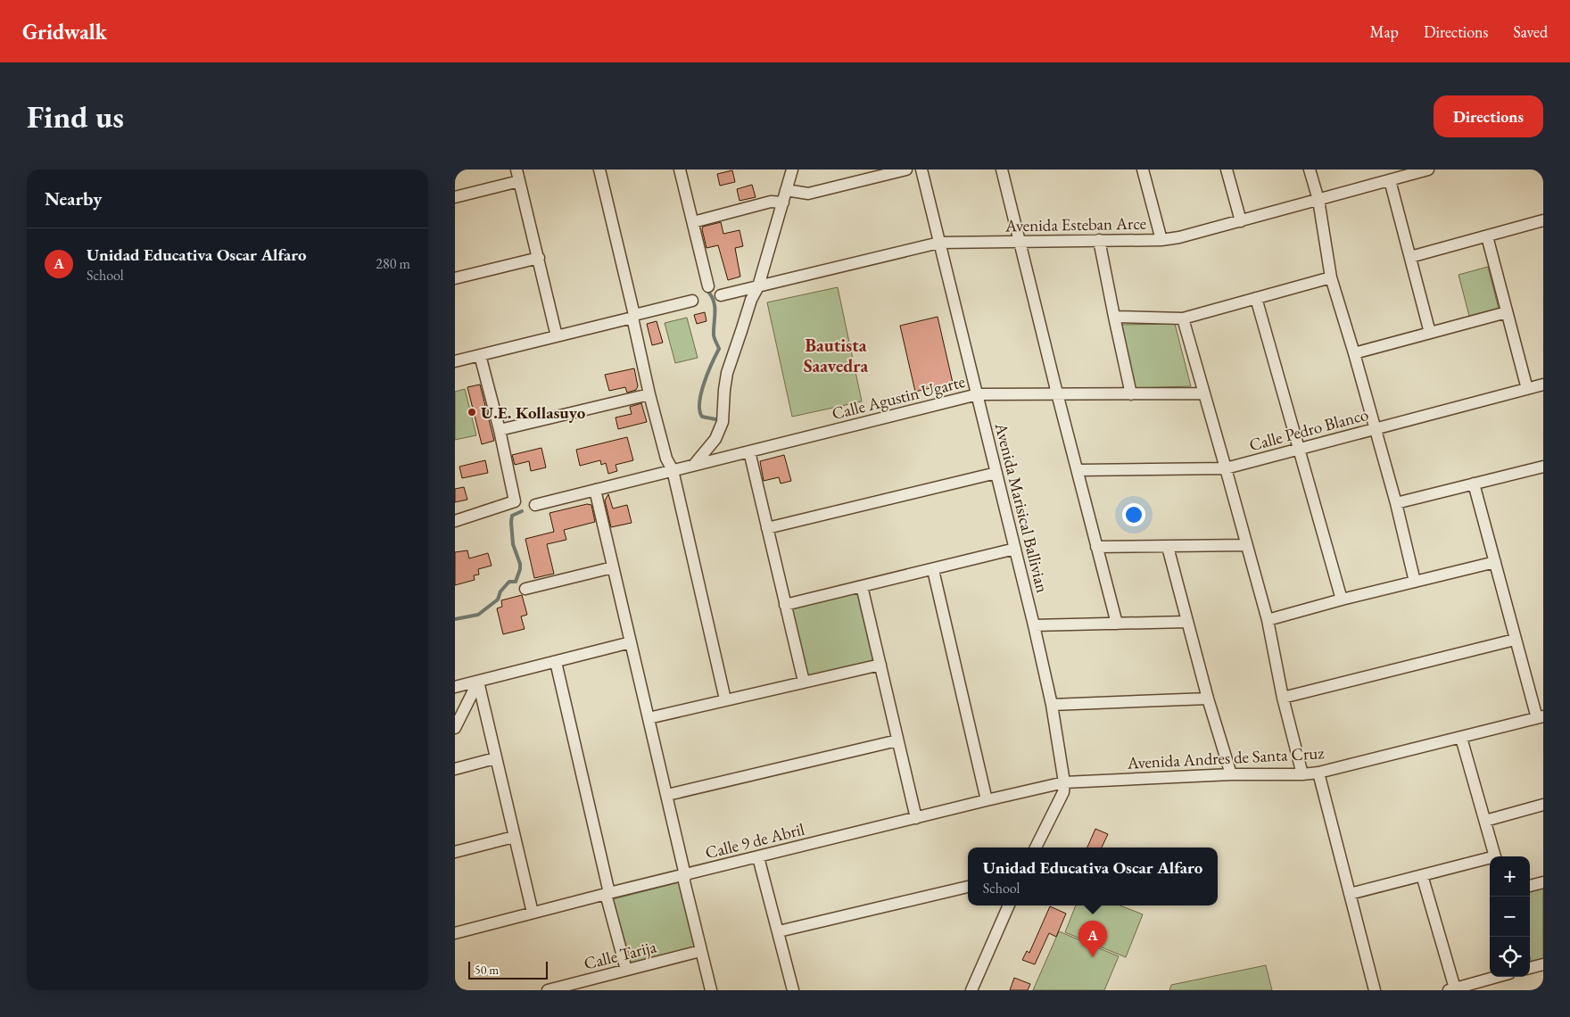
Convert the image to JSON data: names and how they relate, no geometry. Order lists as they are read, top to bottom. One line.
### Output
{"streets":{"street":["Avenida Esteban Arce","Calle Agustin Ugarte","Calle Pedro Blanco","Avenida Marisical Ballivian","Avenida Andres de Santa Cruz","Calle 9 de Abril","Calle Tarija"]},"crossings":[["Avenida Esteban Arce","Avenida Marisical Ballivian"],["Calle Agustin Ugarte","Avenida Marisical Ballivian"],["Avenida Marisical Ballivian","Avenida Andres de Santa Cruz"],["Avenida Marisical Ballivian","Calle 9 de Abril"],["Avenida Andres de Santa Cruz","Calle 9 de Abril"]],"districts":["Bautista Saavedra"],"places":["U.E. Kollasuyo"],"scale_bar":"50 m","page":{"header":"Gridwalk","nav":["Map","Directions","Saved"],"buttons":"Directions","title":"Find us","heading":"Nearby","list":[{"mark":"A","name":"Unidad Educativa Oscar Alfaro","note":"School","value":"280 m"}],"popup":["Unidad Educativa Oscar Alfaro","School"],"map_buttons":["+","−"],"pins":"A","scale":"50 m"}}
